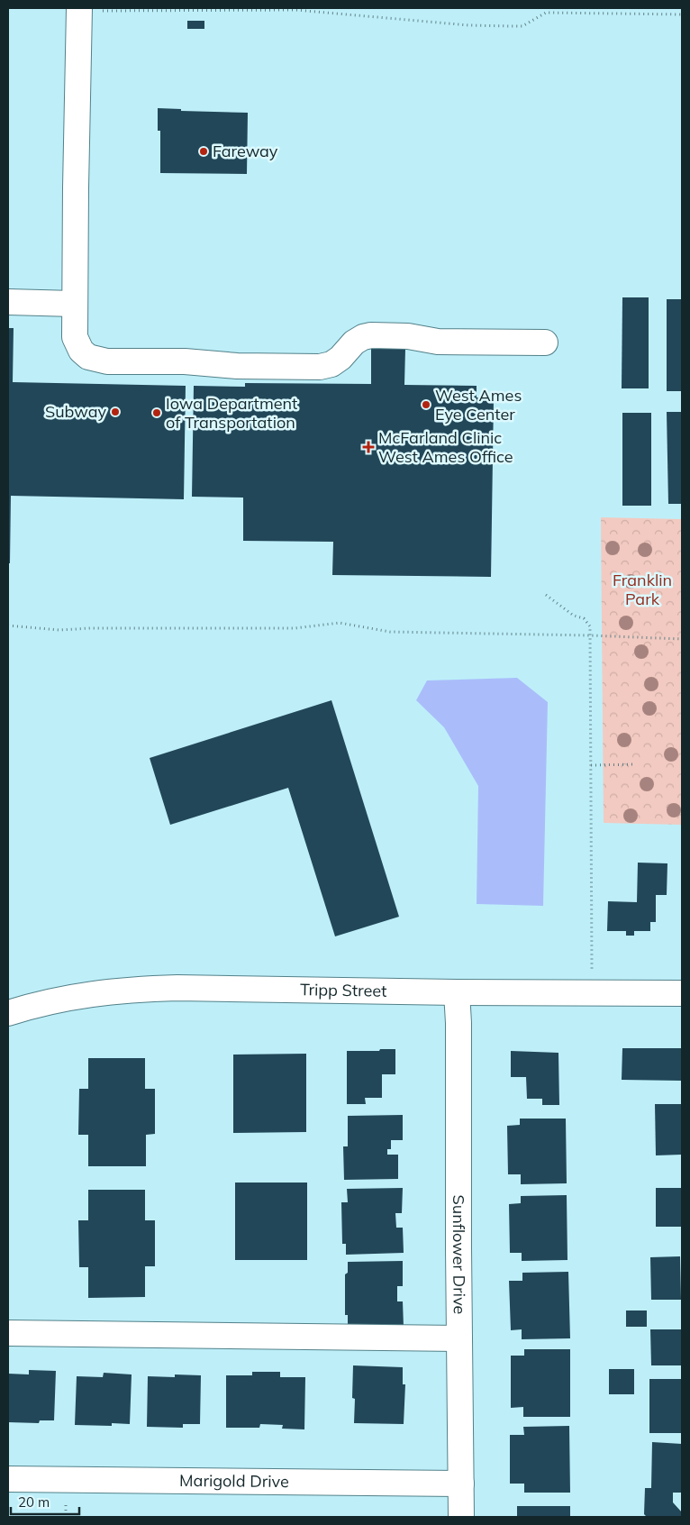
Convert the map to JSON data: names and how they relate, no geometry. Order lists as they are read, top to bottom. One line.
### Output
{"streets":{"street":["Tripp Street","Sunflower Drive","Marigold Drive"]},"crossings":[["Tripp Street","Sunflower Drive"],["Sunflower Drive","Marigold Drive"]],"parks":["Franklin Park"],"places":{"other":["Fareway","West Ames Eye Center","Subway","Iowa Department of Transportation"],"health":["McFarland Clinic West Ames Office"]},"scale_bar":"20 m"}
